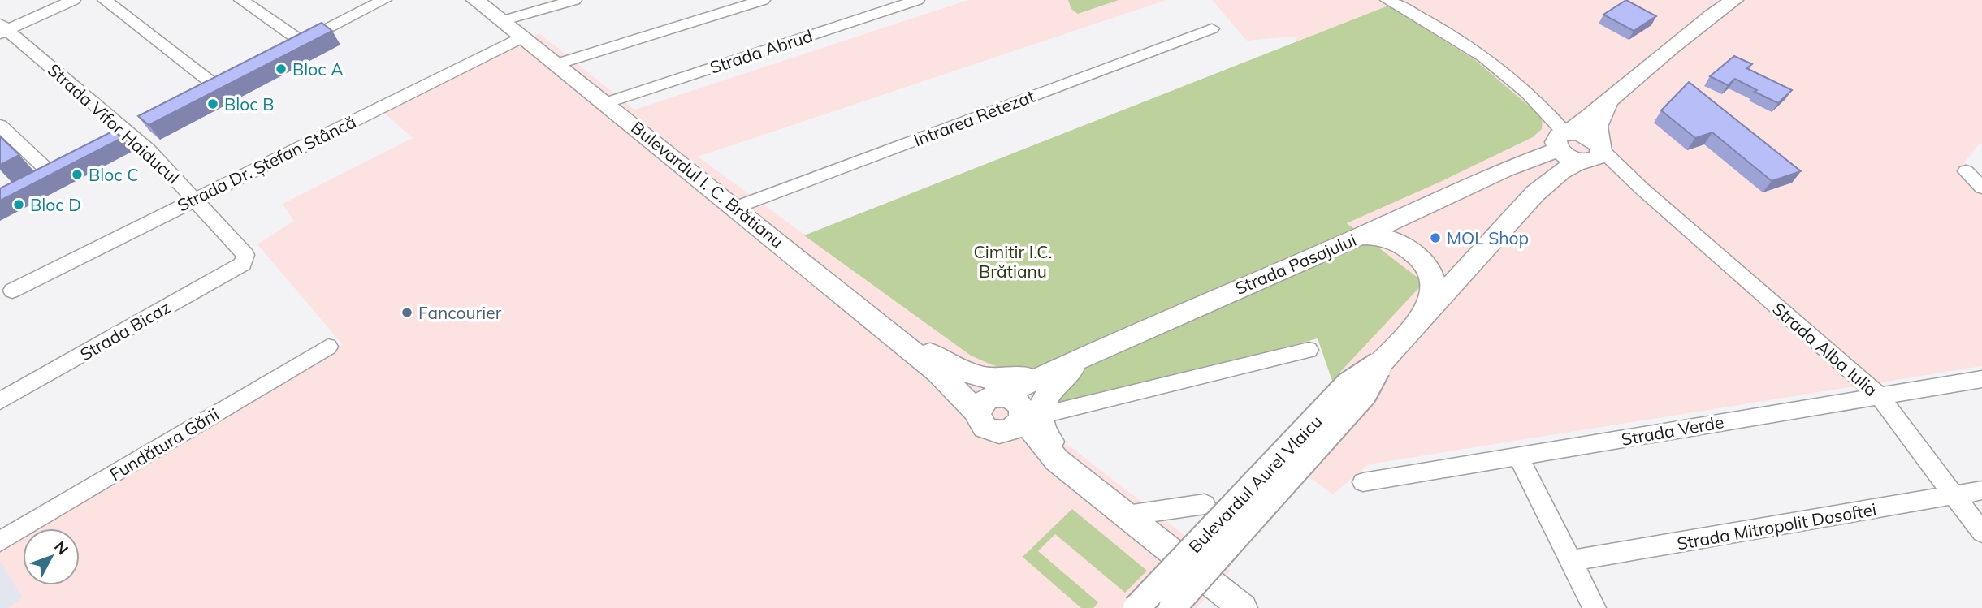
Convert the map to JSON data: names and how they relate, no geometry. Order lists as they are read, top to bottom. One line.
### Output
{"streets":{"main road":["Bulevardul I. C. Brătianu","Strada Pasajului","Bulevardul Aurel Vlaicu"],"street":["Strada Abrud","Intrarea Retezat","Strada Vifor Haiducul","Strada Dr. Ștefan Stâncă","Strada Bicaz","Strada Alba Iulia","Strada Verde","Fundătura Gării","Strada Mitropolit Dosoftei"]},"crossings":[["Strada Abrud","Bulevardul I. C. Brătianu"],["Intrarea Retezat","Bulevardul I. C. Brătianu"],["Strada Vifor Haiducul","Strada Dr. Ștefan Stâncă"],["Strada Vifor Haiducul","Strada Bicaz"],["Strada Dr. Ștefan Stâncă","Bulevardul I. C. Brătianu"],["Bulevardul I. C. Brătianu","Strada Pasajului"],["Strada Pasajului","Strada Alba Iulia"],["Strada Pasajului","Bulevardul Aurel Vlaicu"],["Strada Alba Iulia","Strada Verde"],["Strada Alba Iulia","Bulevardul Aurel Vlaicu"],["Strada Alba Iulia","Strada Mitropolit Dosoftei"]],"parks":["Cimitir I.C. Brătianu"],"places":["Bloc A","Bloc B","Bloc C","Bloc D","MOL Shop","Fancourier"],"north":"top right"}
